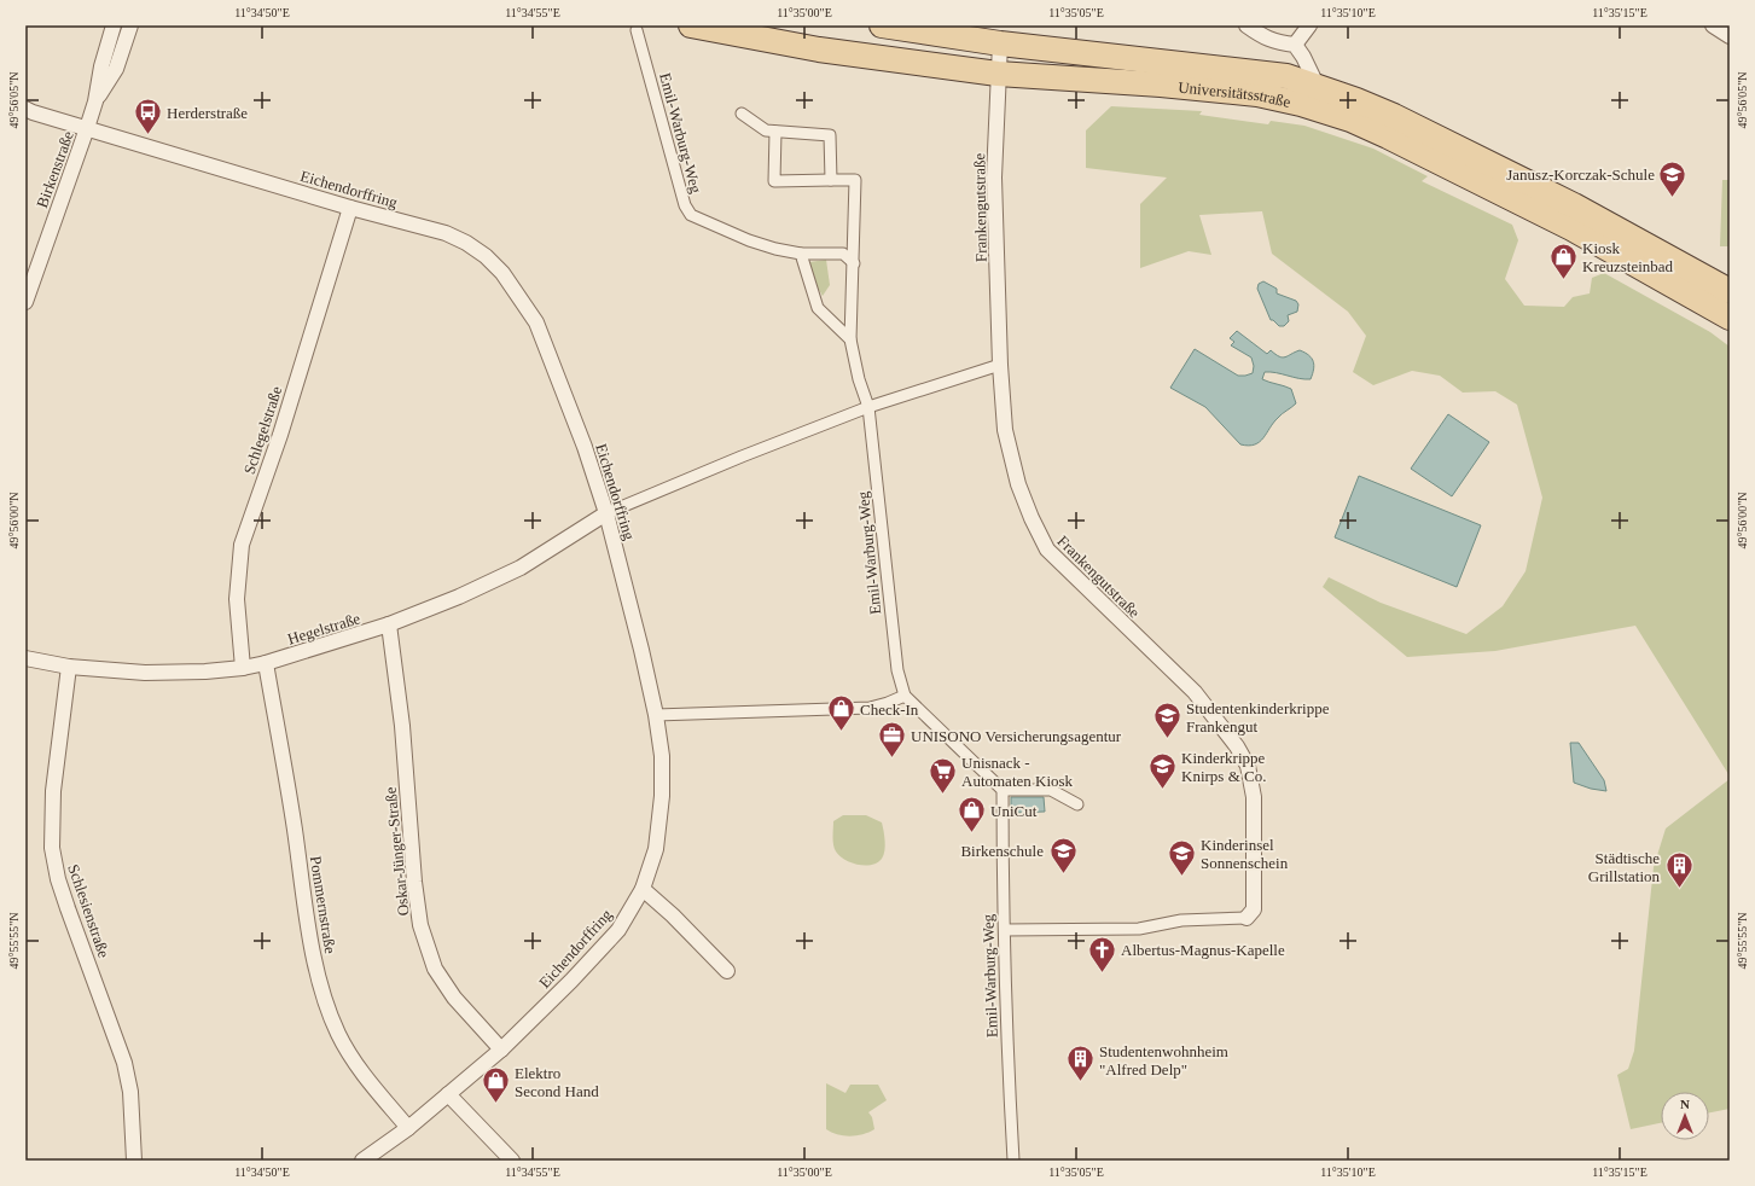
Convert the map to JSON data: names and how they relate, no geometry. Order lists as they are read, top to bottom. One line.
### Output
{"streets":{"main road":["Universitätsstraße"],"street":["Emil-Warburg-Weg","Birkenstraße","Eichendorffring","Frankengutstraße","Schlegelstraße","Hegelstraße","Oskar-Jünger-Straße","Pommernstraße","Schlesienstraße"]},"crossings":[["Universitätsstraße","Frankengutstraße"],["Birkenstraße","Eichendorffring"],["Eichendorffring","Schlegelstraße"],["Eichendorffring","Hegelstraße"],["Eichendorffring","Oskar-Jünger-Straße"],["Eichendorffring","Pommernstraße"],["Schlegelstraße","Hegelstraße"],["Hegelstraße","Oskar-Jünger-Straße"],["Hegelstraße","Pommernstraße"],["Hegelstraße","Schlesienstraße"]],"places":{"bus stop":["Herderstraße"],"school or university":["Janusz-Korczak-Schule","Studentenkinderkrippe Frankengut","Kinderkrippe Knirps & Co.","Birkenschule","Kinderinsel Sonnenschein"],"shop":["Kiosk Kreuzsteinbad","Check-In","UniCut","Elektro Second Hand"],"office":["UNISONO Versicherungsagentur"],"supermarket":["Unisnack - Automaten Kiosk"],"building":["Städtische Grillstation","Studentenwohnheim \"Alfred Delp\""],"church":["Albertus-Magnus-Kapelle"]},"north":"top","coordinates":["11°34'50\"E","11°34'55\"E","11°35'00\"E","11°35'05\"E","11°35'10\"E","11°35'15\"E","49°56'05\"N","49°56'00\"N","49°55'55\"N"]}
